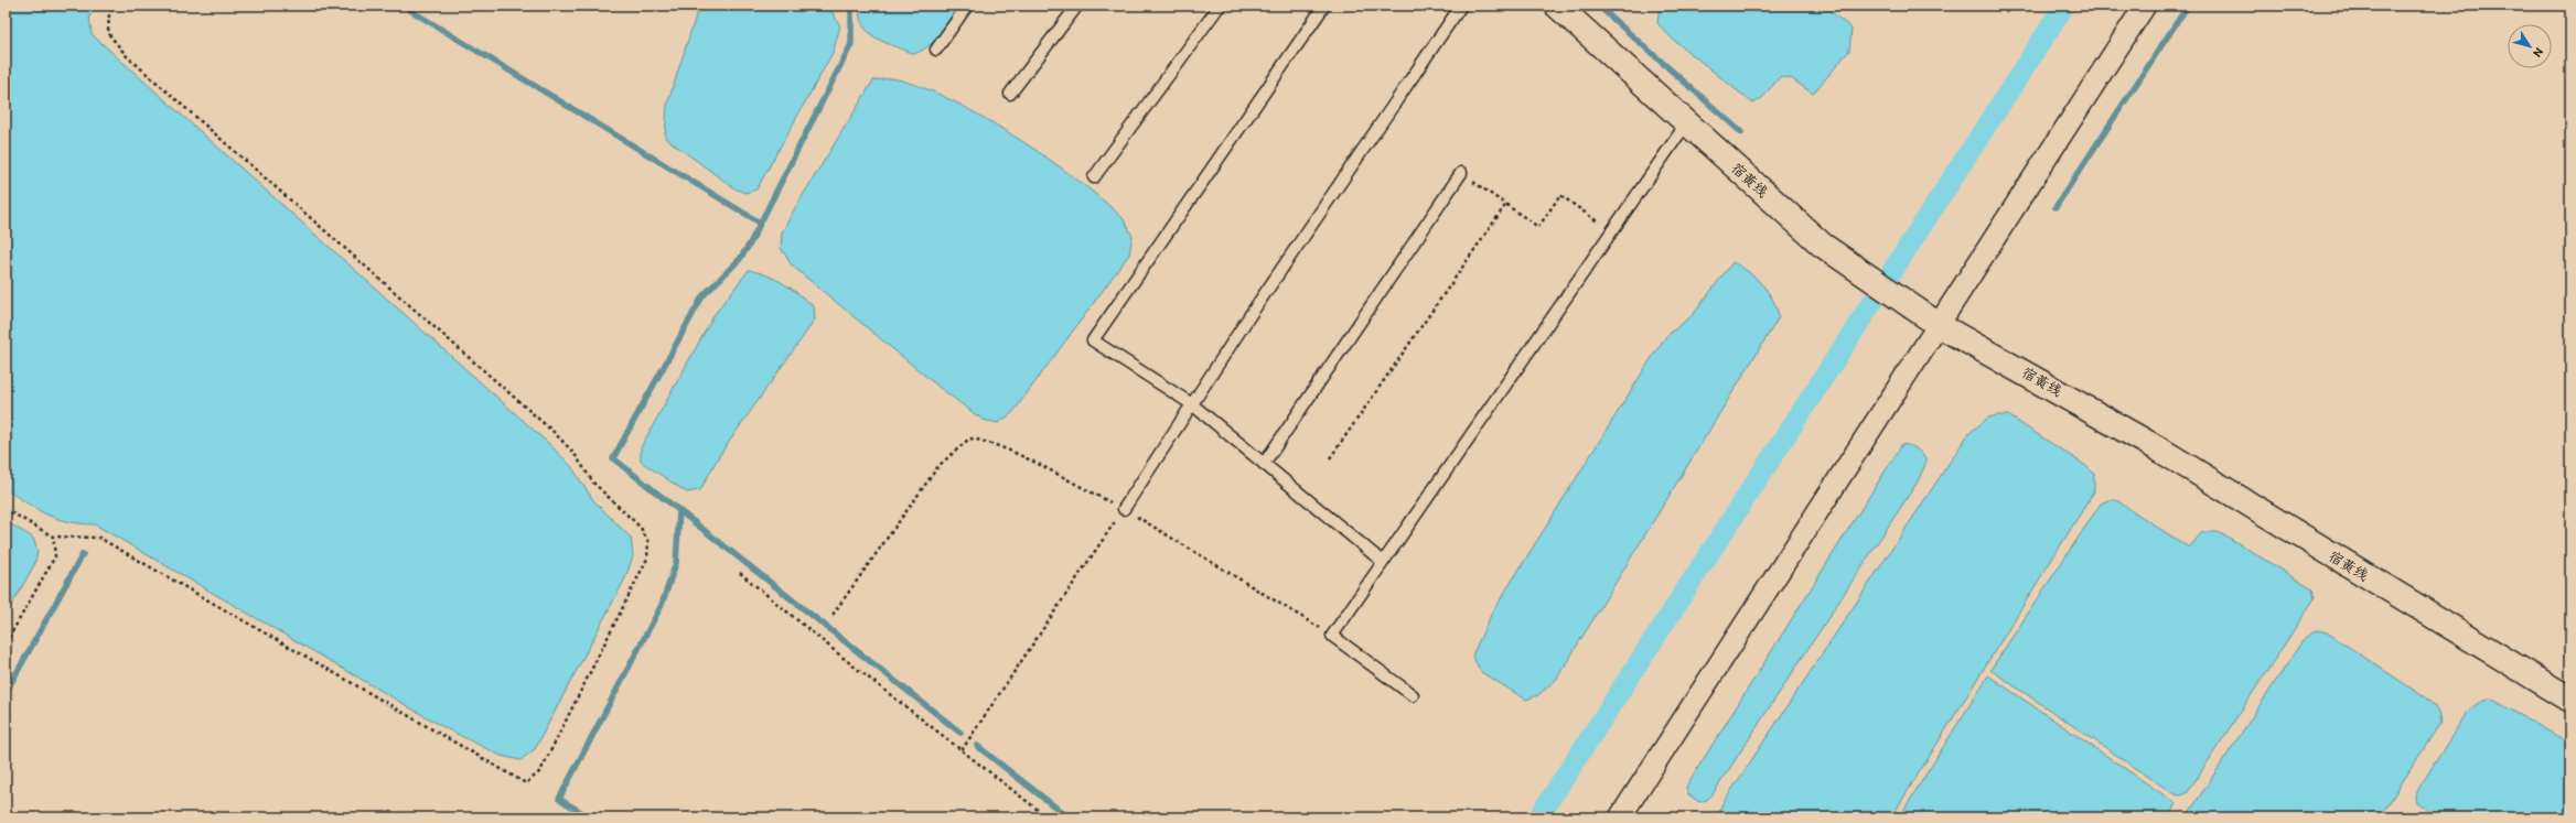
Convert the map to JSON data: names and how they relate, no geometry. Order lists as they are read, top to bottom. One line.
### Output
{"streets":{"main road":["宿黄线"]},"north":"bottom right"}
